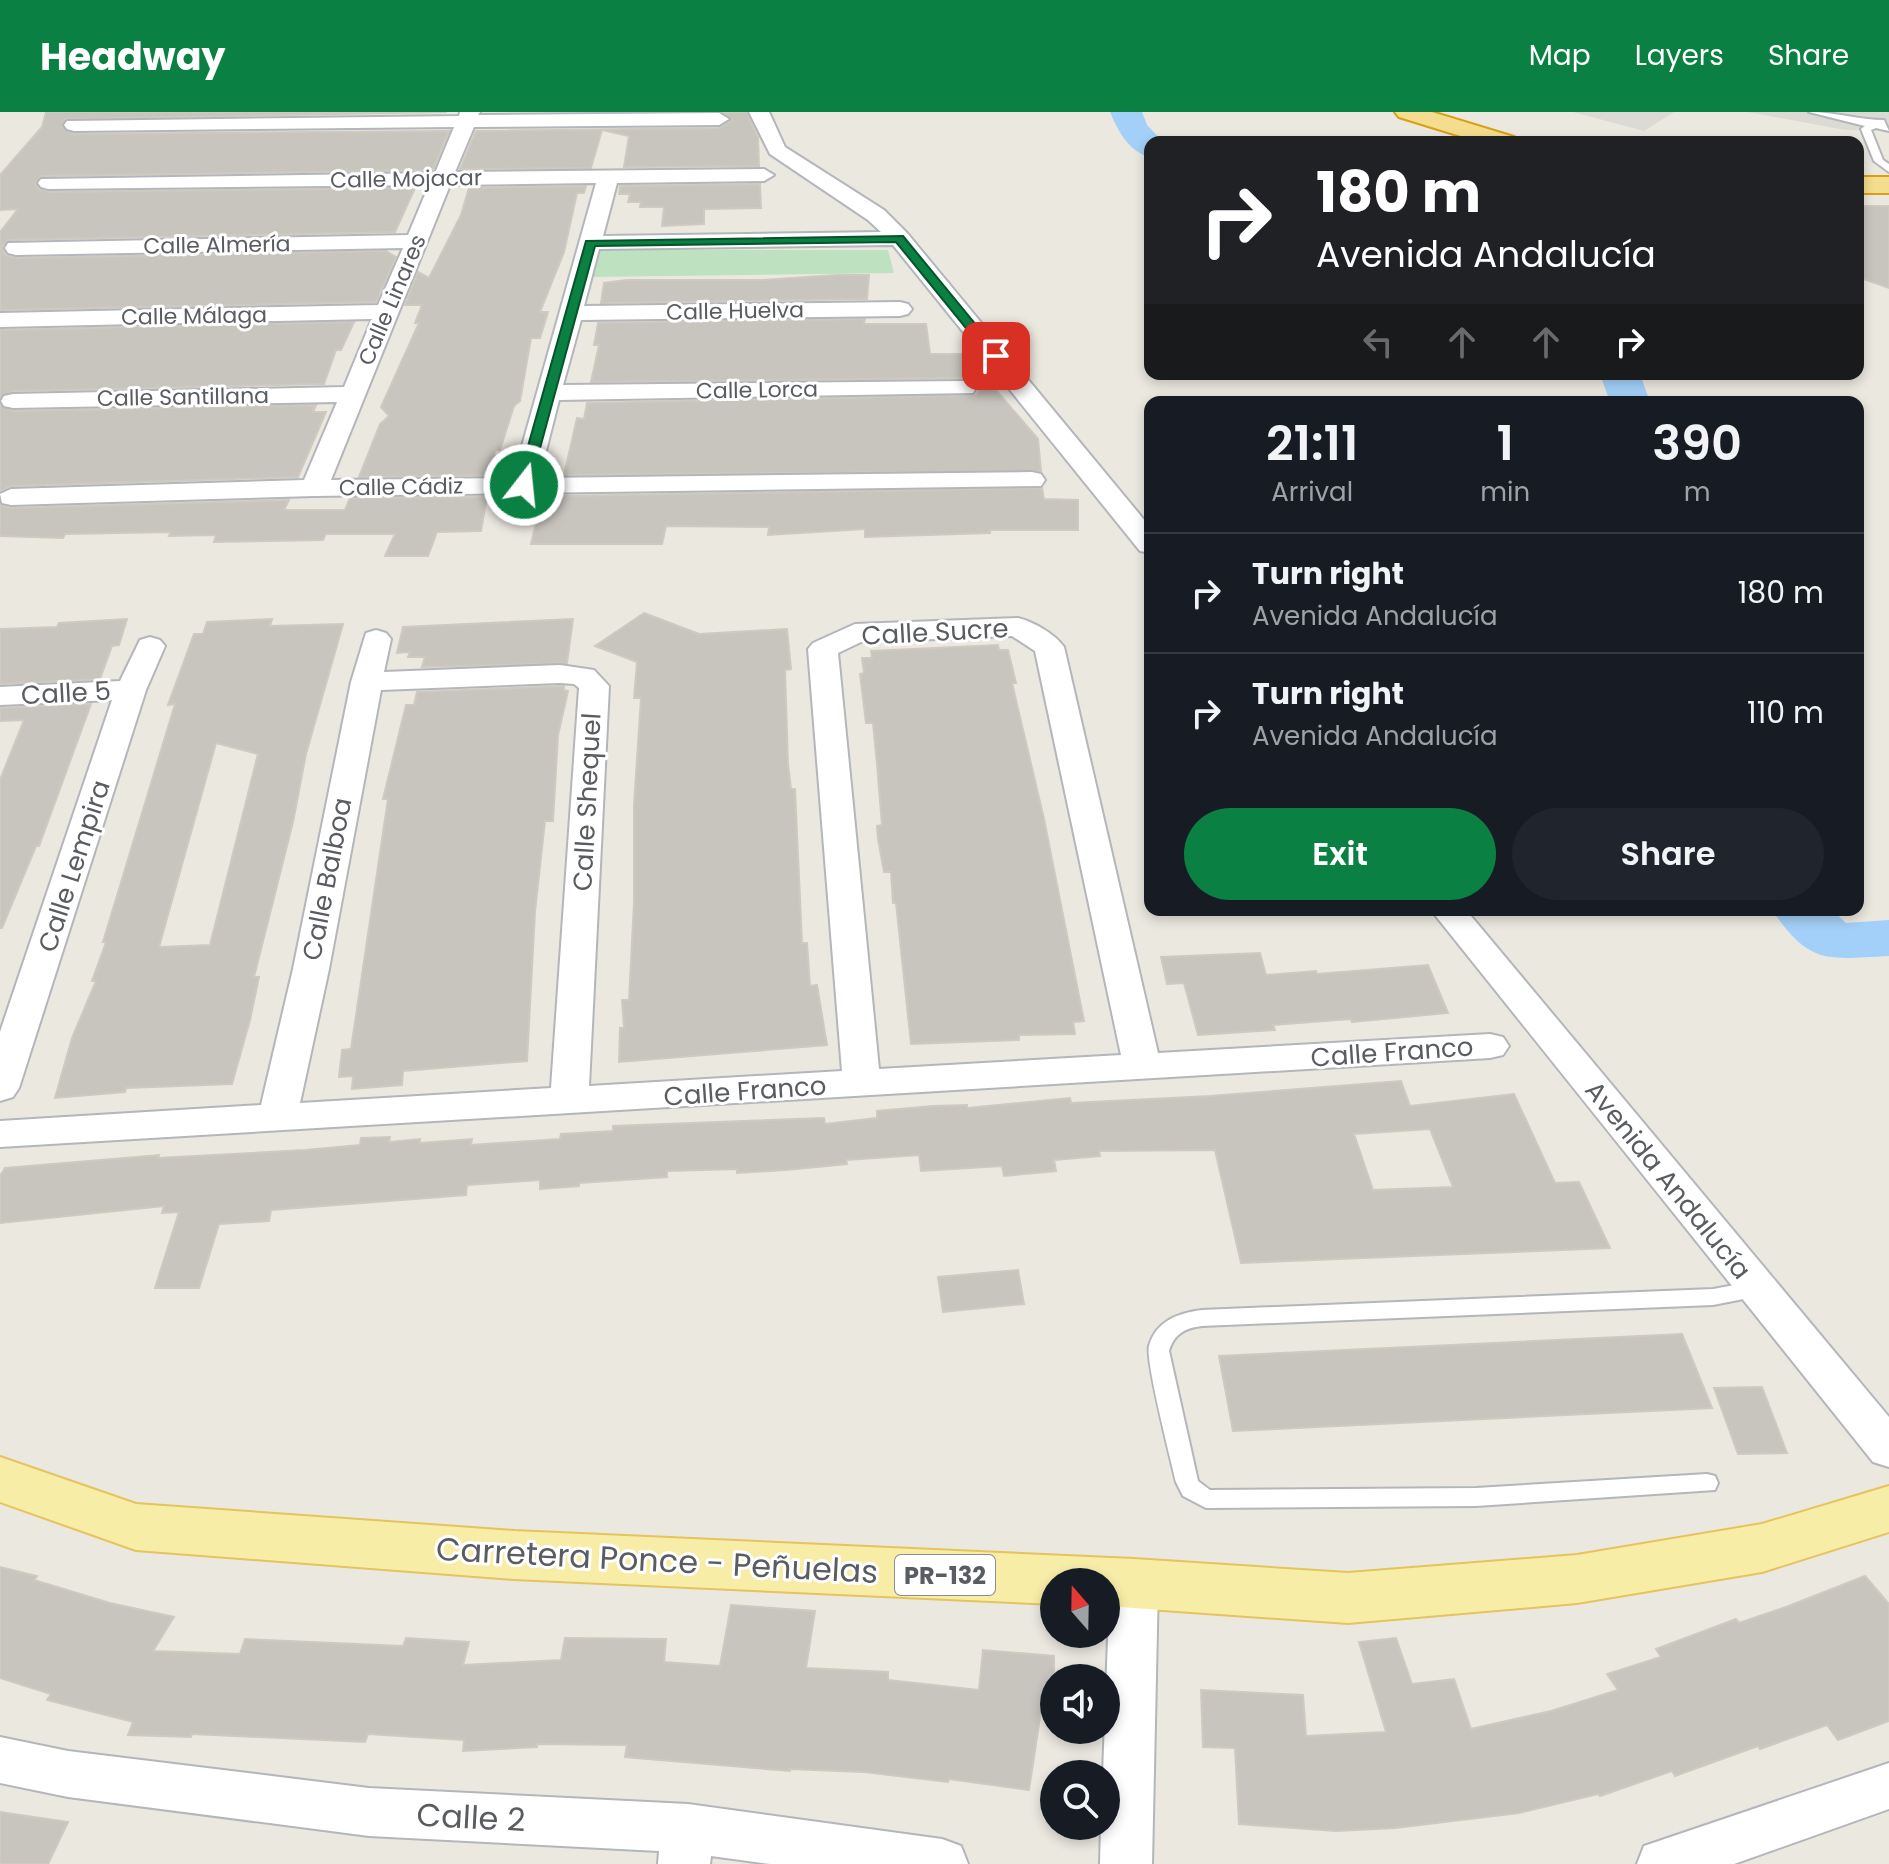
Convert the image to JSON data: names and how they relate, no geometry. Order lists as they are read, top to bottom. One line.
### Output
{"streets":{"main road":["Carretera Ponce - Peñuelas","PR-132"],"street":["Calle Mojacar","Calle Almería","Calle Linares","Calle Huelva","Calle Málaga","Calle Lorca","Calle Santillana","Calle Cádiz","Calle Sucre","Calle 5","Calle Shequel","Calle Lempira","Calle Balboa","Calle Franco","Avenida Andalucía","Calle 2"]},"crossings":[["Calle Mojacar","Calle Linares"],["Calle Almería","Calle Linares"],["Calle Linares","Calle Málaga"],["Calle Linares","Calle Santillana"],["Calle Linares","Calle Cádiz"],["Calle Sucre","Calle Franco"],["Calle 5","Calle Lempira"],["Calle Shequel","Calle Balboa"],["Calle Shequel","Calle Franco"],["Calle Balboa","Calle Franco"]],"north":"top","page":{"header":"Headway","nav":["Map","Layers","Share"],"turn":["180 m","Avenida Andalucía"],"eta":["21:11","Arrival","1","min","390","m"],"list":[{"name":"Turn right","note":"Avenida Andalucía","value":"180 m"},{"name":"Turn right","note":"Avenida Andalucía","value":"110 m"}],"buttons":["Exit","Share"]}}
